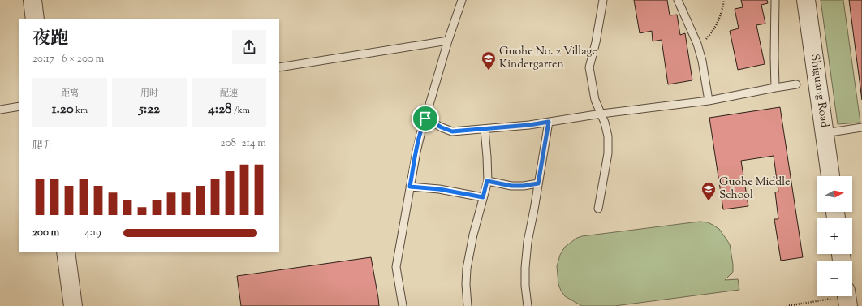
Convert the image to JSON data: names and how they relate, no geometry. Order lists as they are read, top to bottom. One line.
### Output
{"streets":{"street":["Shiguang Road"]},"places":{"school or university":["Guohe No. 2 Village Kindergarten","Guohe Middle School"]},"north":"right","page":{"heading":["夜跑","20:17 · 6 × 200 m"],"stats":[["距离","1.20 km"],["用时","5:22"],["配速","4:28 /km"]],"chart":["爬升","208–214 m"],"map_buttons":["+","−"],"list":[{"name":"200 m","note":"4:19"}]}}
